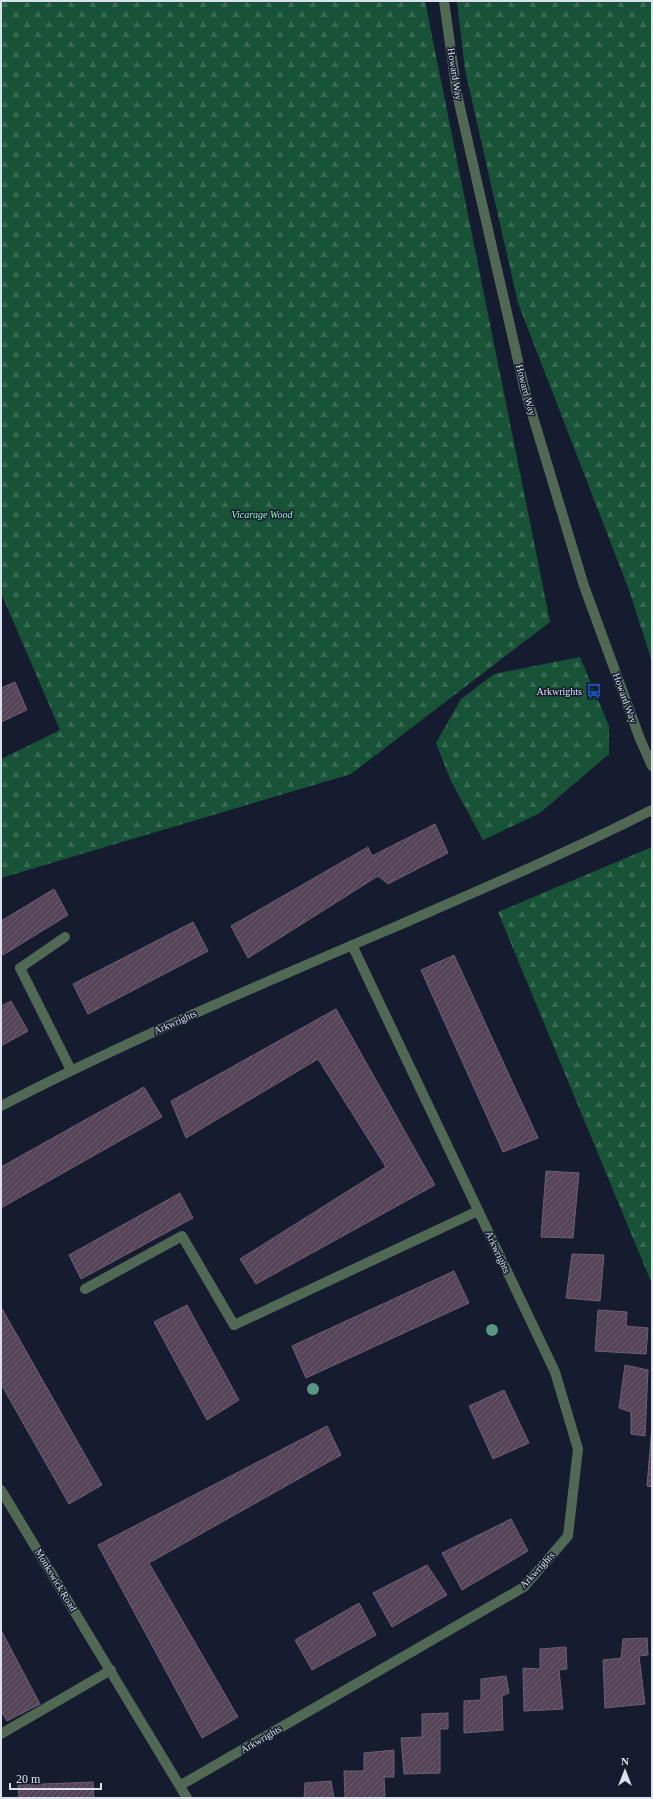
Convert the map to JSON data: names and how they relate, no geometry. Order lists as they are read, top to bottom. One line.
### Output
{"streets":{"street":["Howard Way","Arkwrights","Monkswick Road"]},"crossings":[["Arkwrights","Monkswick Road"]],"parks":["Vicarage Wood"],"places":{"bus stop":["Arkwrights"]},"scale_bar":"20 m","north":"top"}
